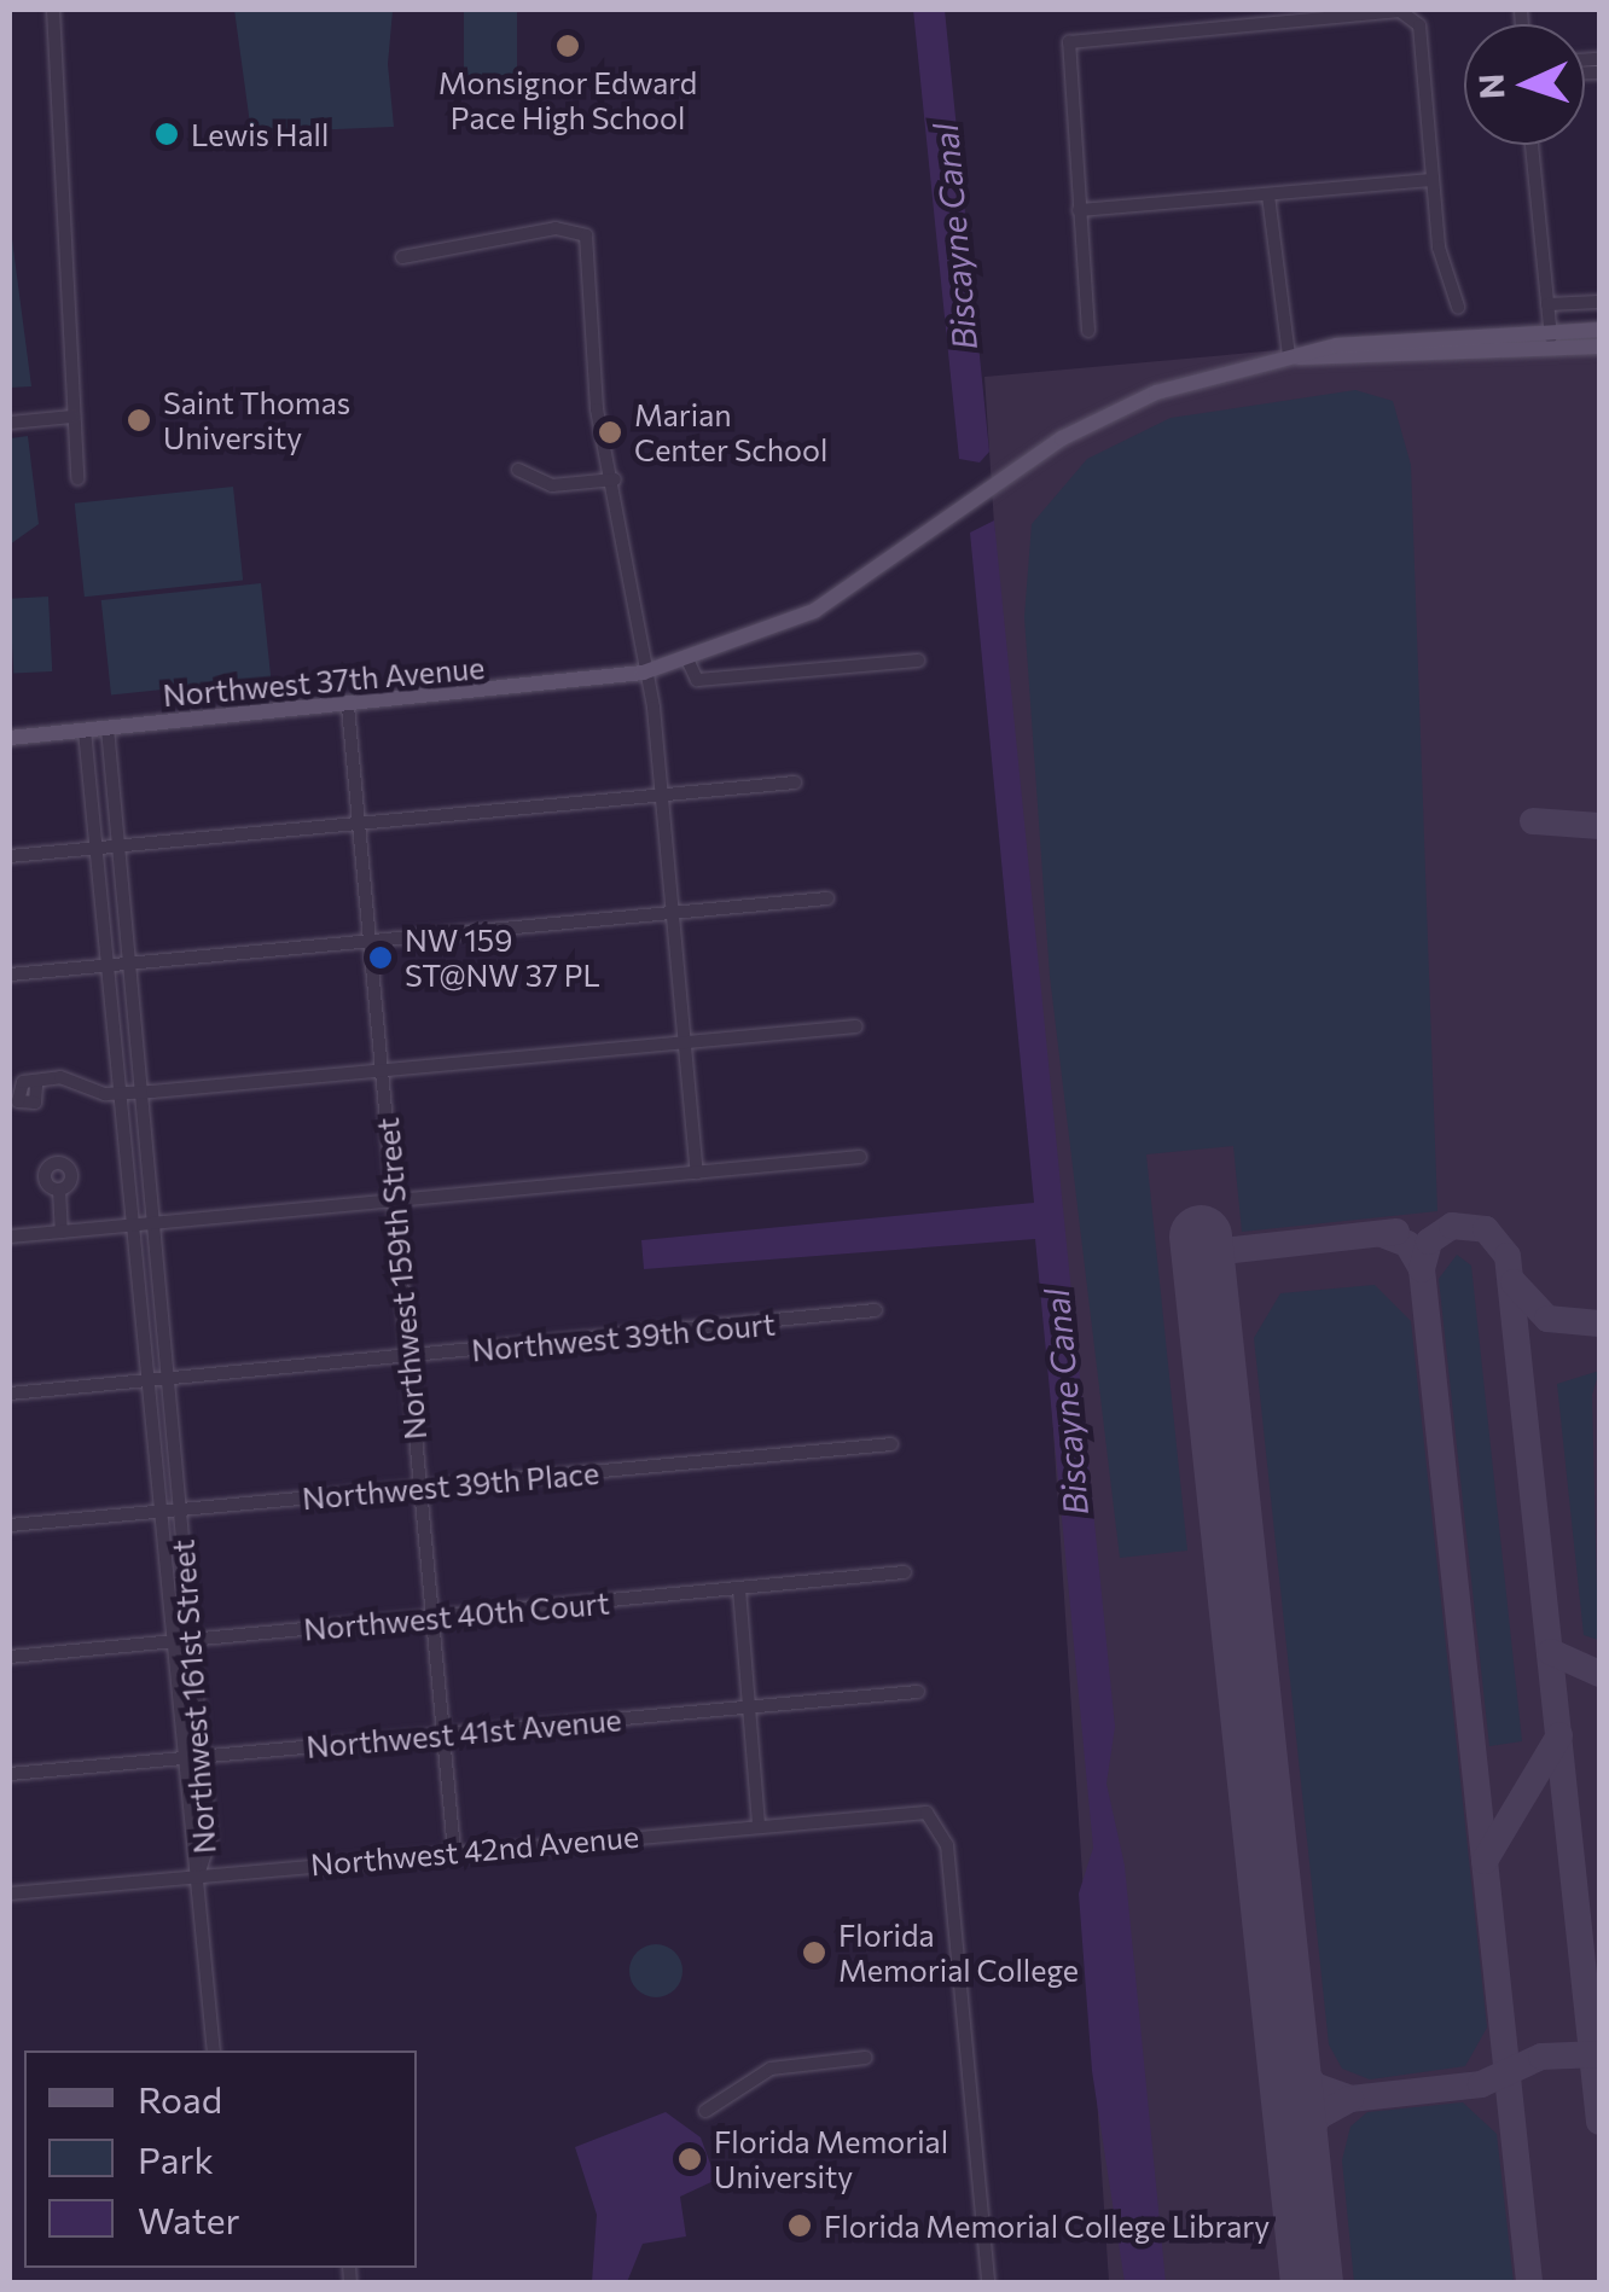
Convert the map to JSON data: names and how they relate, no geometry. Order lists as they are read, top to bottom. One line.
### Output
{"streets":{"main road":["Northwest 37th Avenue"],"street":["Northwest 159th Street","Northwest 39th Court","Northwest 39th Place","Northwest 40th Court","Northwest 161st Street","Northwest 41st Avenue","Northwest 42nd Avenue"]},"crossings":[["Northwest 37th Avenue","Northwest 159th Street"],["Northwest 37th Avenue","Northwest 161st Street"],["Northwest 159th Street","Northwest 39th Court"],["Northwest 159th Street","Northwest 39th Place"],["Northwest 159th Street","Northwest 40th Court"],["Northwest 159th Street","Northwest 41st Avenue"],["Northwest 159th Street","Northwest 42nd Avenue"],["Northwest 39th Court","Northwest 161st Street"],["Northwest 39th Place","Northwest 161st Street"],["Northwest 40th Court","Northwest 161st Street"],["Northwest 161st Street","Northwest 41st Avenue"],["Northwest 161st Street","Northwest 42nd Avenue"]],"water":["Biscayne Canal"],"places":["Monsignor Edward Pace High School","Lewis Hall","Saint Thomas University","Marian Center School","NW 159 ST@NW 37 PL","Florida Memorial College","Florida Memorial University","Florida Memorial College Library"],"legend":["Road","Park","Water"],"north":"left"}
